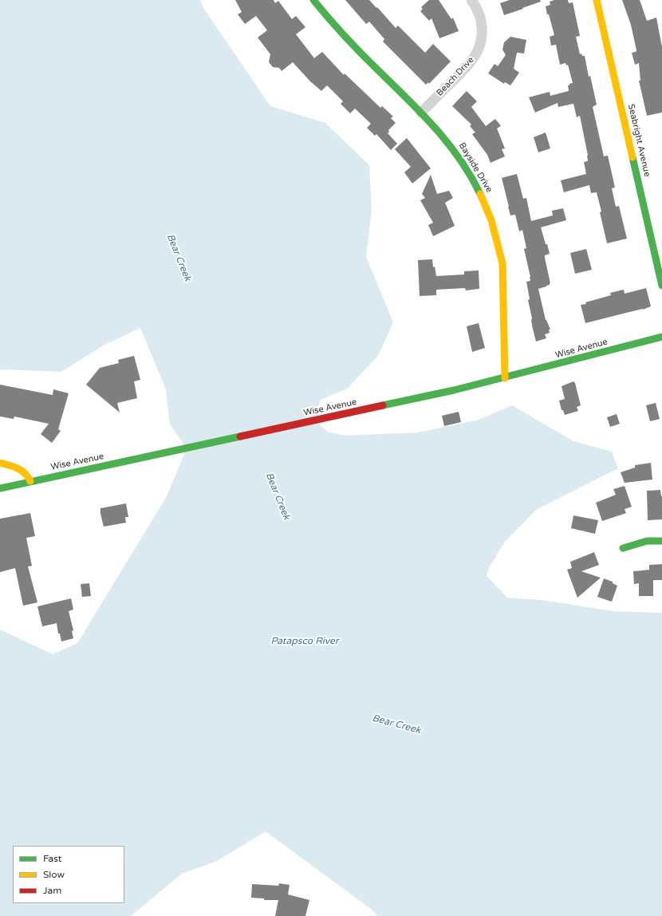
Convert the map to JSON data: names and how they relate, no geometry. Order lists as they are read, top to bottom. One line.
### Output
{"streets":{"street":["Beach Drive","Seabright Avenue","Bayside Drive","Wise Avenue"]},"crossings":[["Beach Drive","Bayside Drive"],["Bayside Drive","Wise Avenue"]],"water":["Bear Creek","Patapsco River"],"legend":["Fast","Slow","Jam"]}
